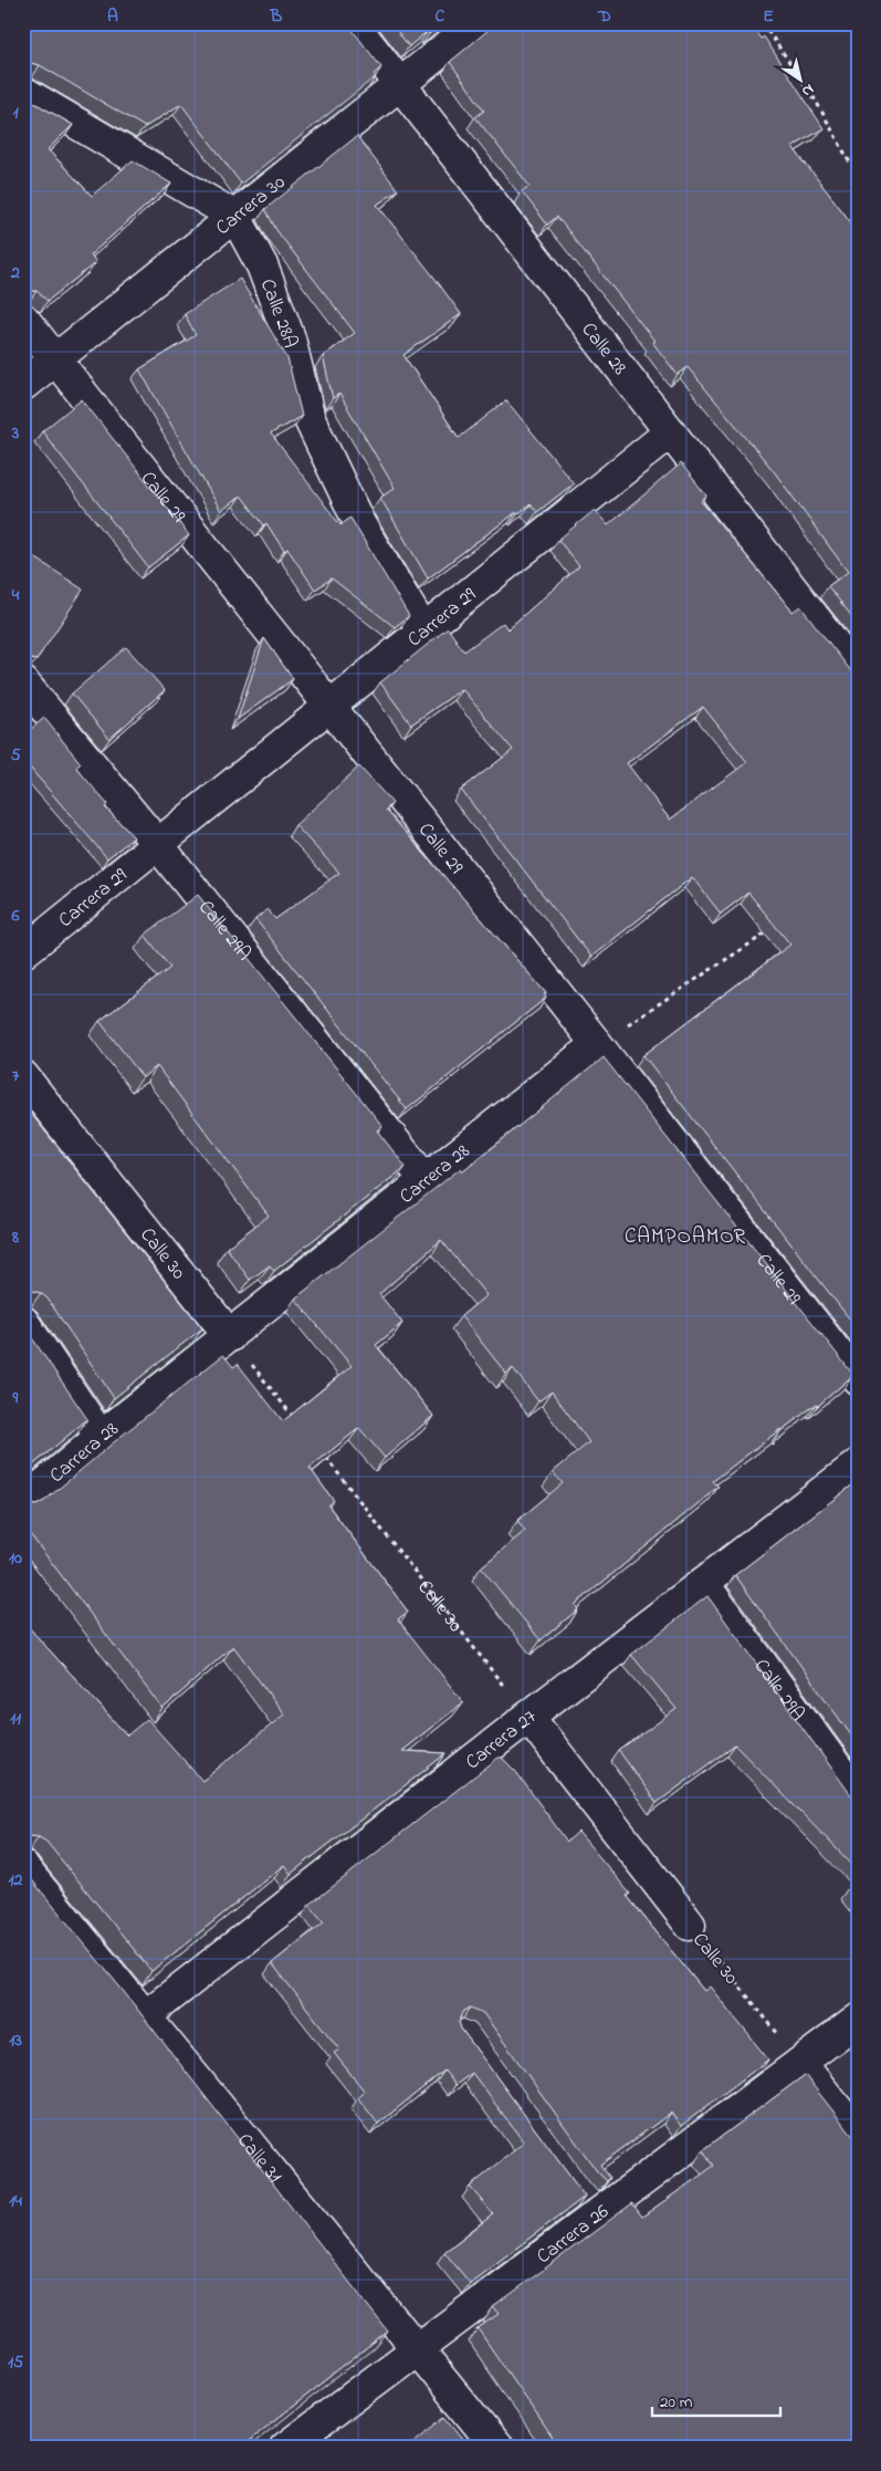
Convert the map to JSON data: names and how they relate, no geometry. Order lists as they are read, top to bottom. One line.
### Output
{"streets":{"street":["Carrera 30","Calle 28A","Calle 28","Calle 29","Carrera 29","Calle 29A","Carrera 28","Calle 30","Carrera 27","Calle 31","Carrera 26"]},"crossings":[["Carrera 30","Calle 28A"],["Carrera 30","Calle 28"],["Carrera 30","Calle 29"],["Calle 28A","Carrera 29"],["Calle 28","Carrera 29"],["Calle 29","Carrera 29"],["Calle 29","Carrera 28"],["Carrera 29","Calle 29A"],["Calle 29A","Carrera 28"],["Calle 29A","Carrera 27"],["Carrera 28","Calle 30"],["Calle 30","Carrera 27"],["Calle 30","Carrera 26"],["Carrera 27","Calle 31"],["Calle 31","Carrera 26"]],"districts":["CAMPOAMOR"],"scale_bar":"20 m","north":"bottom right","grid":{"columns":["A","B","C","D","E"],"rows":["1","2","3","4","5","6","7","8","9","10","11","12","13","14","15"]}}
